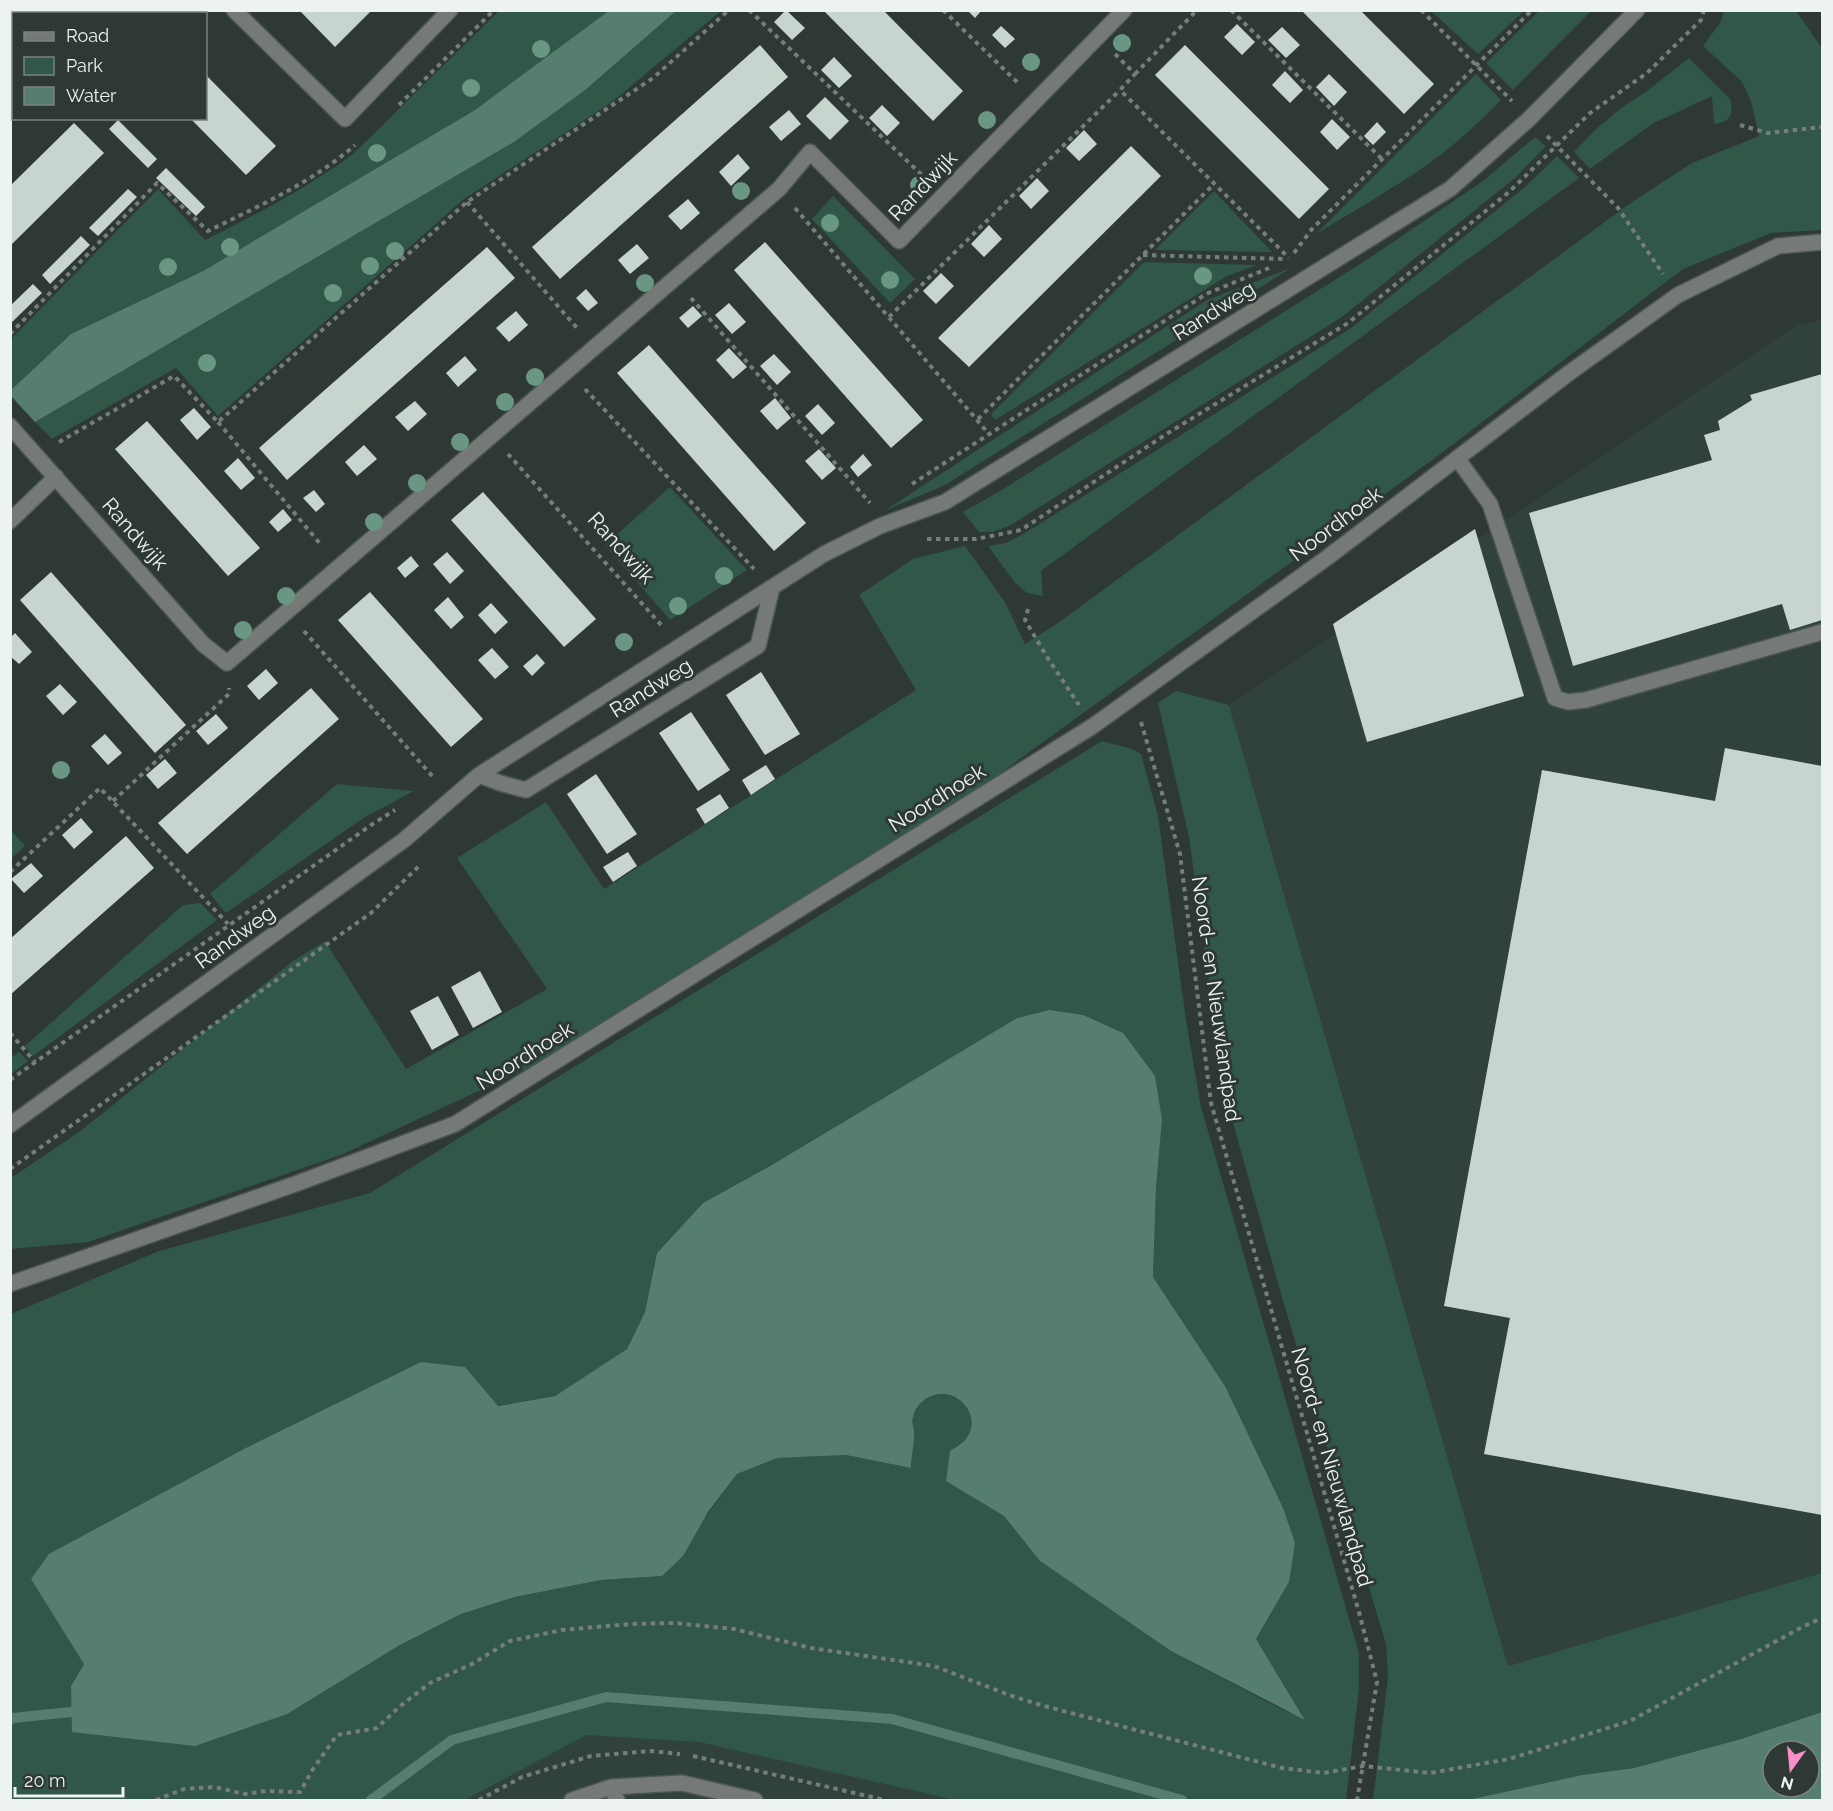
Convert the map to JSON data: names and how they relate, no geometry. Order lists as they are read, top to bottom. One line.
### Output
{"streets":{"street":["Randwijk","Randweg","Noordhoek"],"path":["Noord- en Nieuwlandpad"]},"crossings":[["Noordhoek","Noord- en Nieuwlandpad"]],"legend":["Road","Park","Water"],"scale_bar":"20 m","north":"bottom"}
